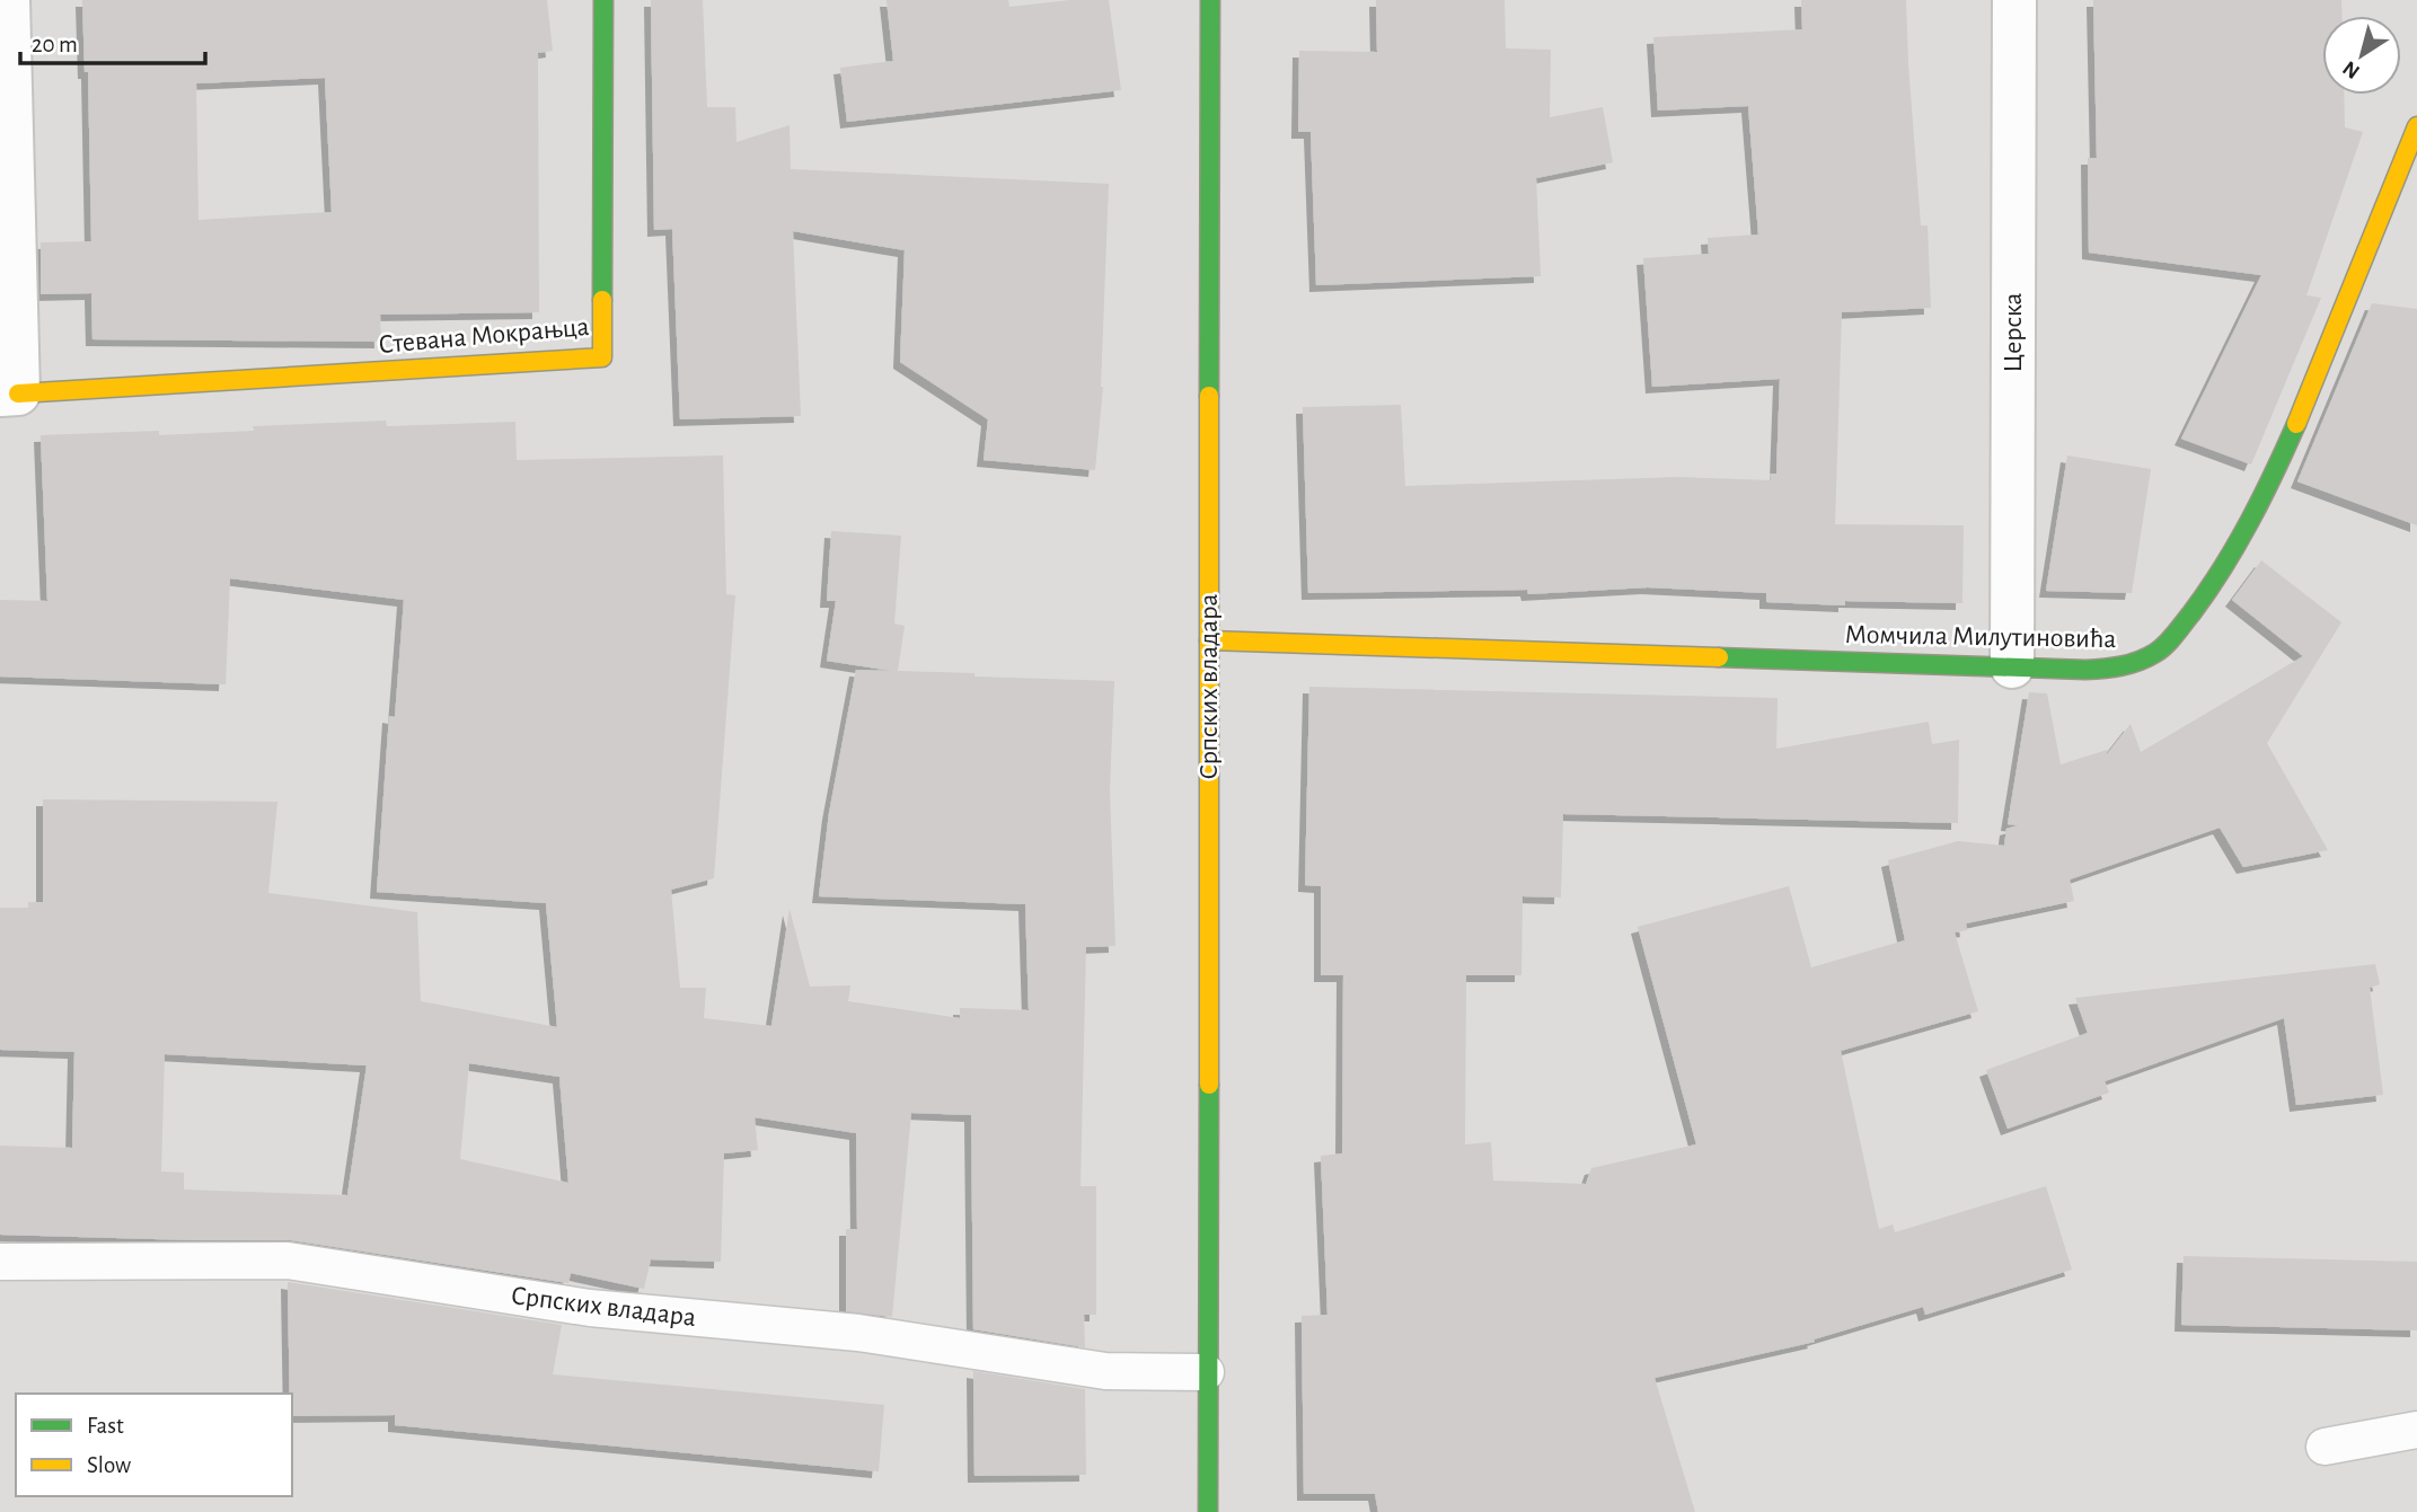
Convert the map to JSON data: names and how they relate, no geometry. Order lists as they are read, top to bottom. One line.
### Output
{"streets":{"street":["Церска","Стевана Мокрањца","Момчила Милутиновића","Српских владара"]},"crossings":[["Церска","Момчила Милутиновића"],["Момчила Милутиновића","Српских владара"]],"legend":["Fast","Slow"],"scale_bar":"20 m","north":"bottom left"}
